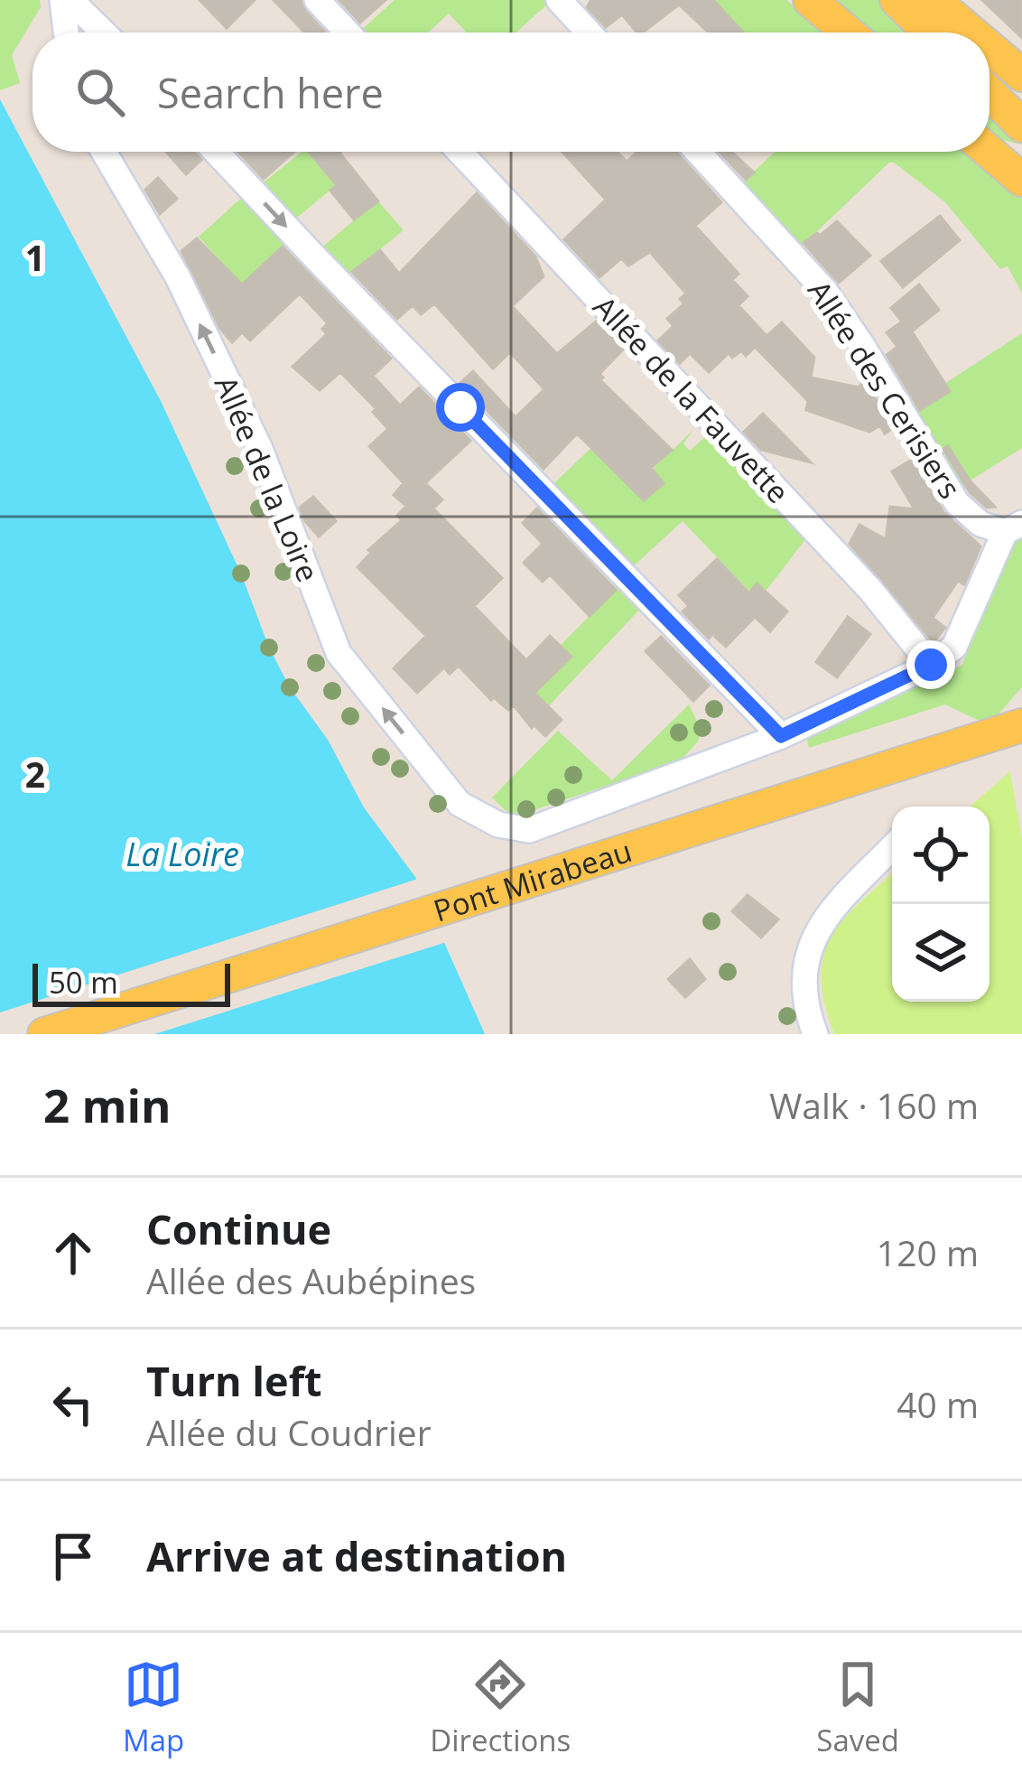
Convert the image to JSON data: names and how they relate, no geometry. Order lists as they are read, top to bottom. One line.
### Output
{"streets":{"main road":["Pont Mirabeau"],"street":["Allée des Cerisiers","Allée de la Fauvette","Allée de la Loire"]},"water":["La Loire"],"scale_bar":"50 m","page":{"search":"Search here","scale":"50 m","heading":["2 min","Walk · 160 m"],"list":[["Continue","Allée des Aubépines","120 m"],["Turn left","Allée du Coudrier","40 m"],"Arrive at destination"],"nav":["Map","Directions","Saved"]},"grid":{"rows":["1","2"]}}
